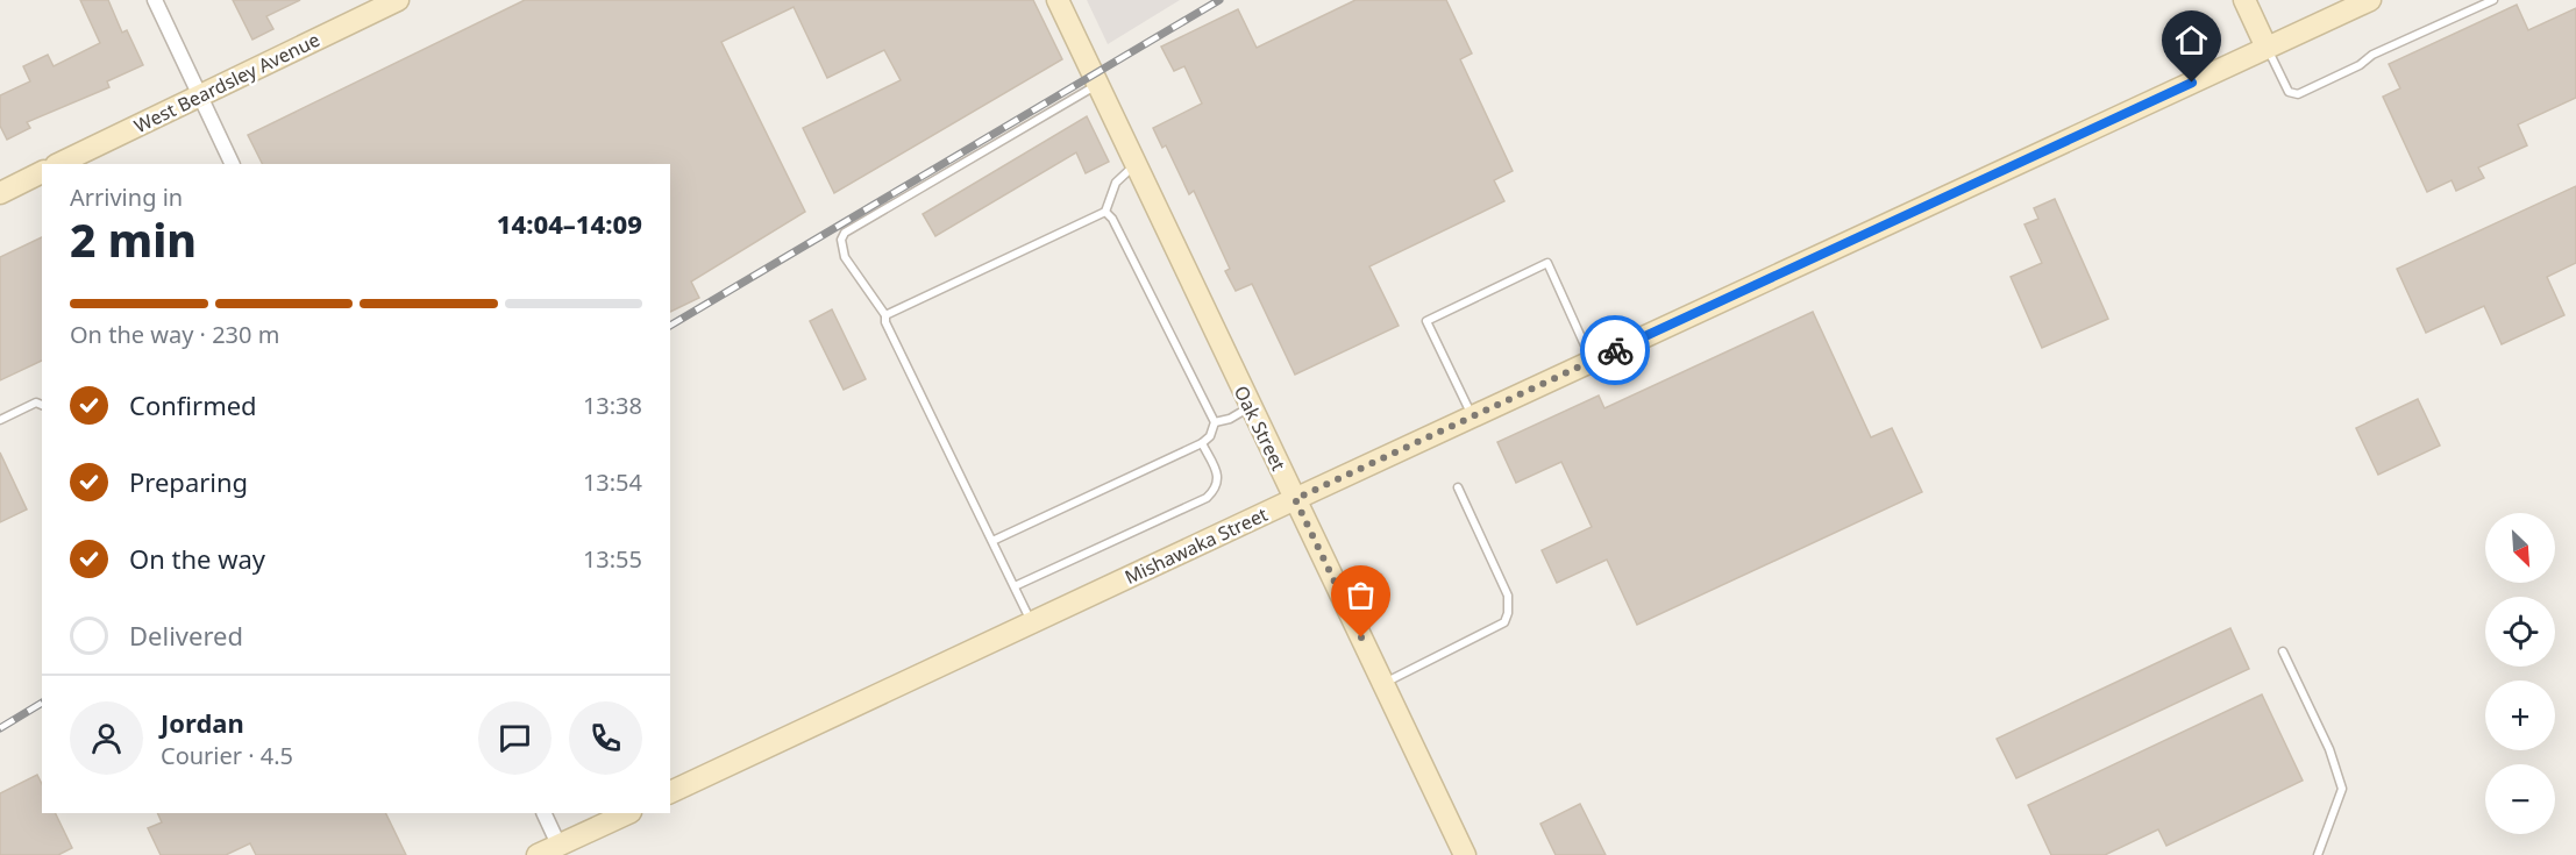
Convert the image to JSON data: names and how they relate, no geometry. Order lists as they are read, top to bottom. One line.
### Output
{"streets":{"street":["West Beardsley Avenue","Oak Street","Mishawaka Street"]},"crossings":[["Oak Street","Mishawaka Street"]],"north":"bottom right","page":{"heading":["2 min","Arriving in","14:04–14:09"],"panel":["Jordan","Courier · 4.5"],"bar":"On the way · 230 m","list":[["Confirmed","13:38"],["Preparing","13:54"],["On the way","13:55"],"Delivered"],"map_buttons":["+","−"]}}
